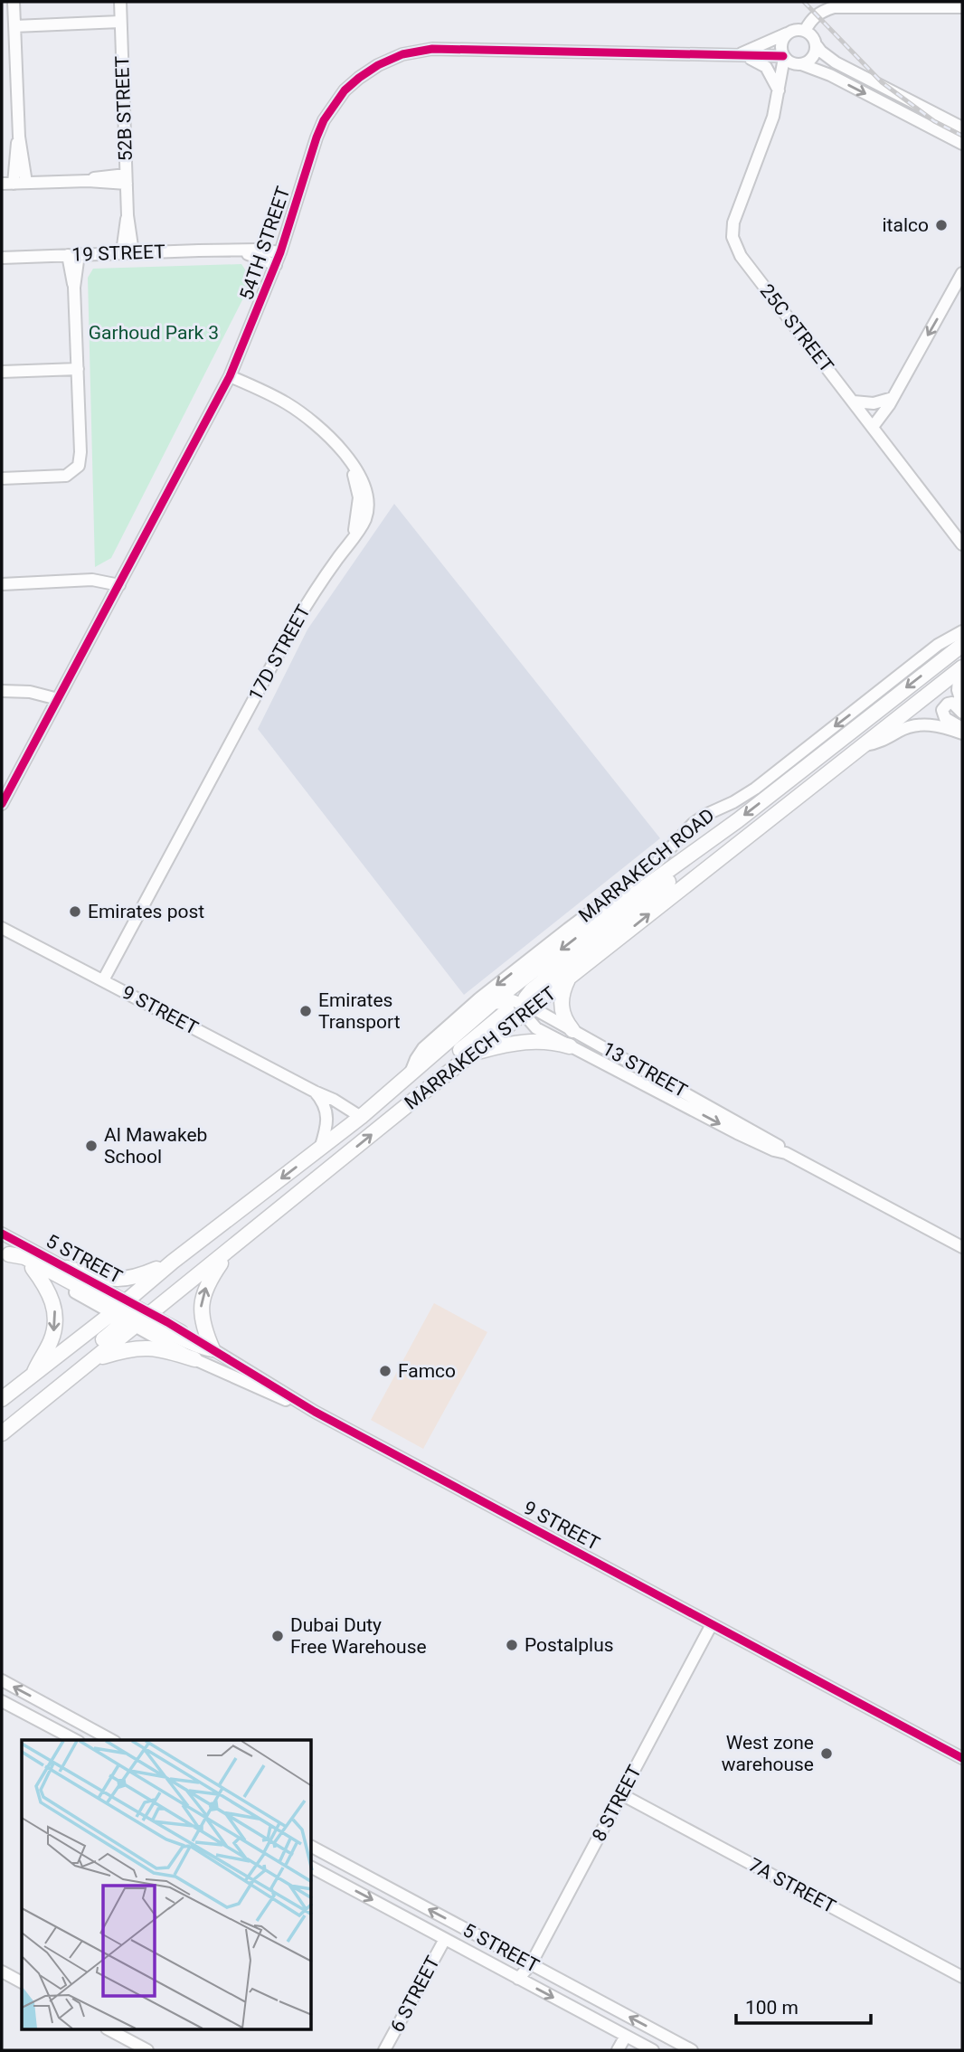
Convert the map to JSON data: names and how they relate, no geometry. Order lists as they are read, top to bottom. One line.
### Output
{"streets":{"main road":["MARRAKECH STREET"],"street":["52B STREET","54TH STREET","19 STREET","25C STREET","17D STREET","MARRAKECH ROAD","9 STREET","13 STREET","5 STREET","8 STREET","7A STREET","6 STREET"]},"crossings":[["52B STREET","19 STREET"],["54TH STREET","19 STREET"],["54TH STREET","25C STREET"],["54TH STREET","17D STREET"],["17D STREET","9 STREET"],["MARRAKECH ROAD","MARRAKECH STREET"],["9 STREET","MARRAKECH STREET"],["9 STREET","5 STREET"],["9 STREET","8 STREET"],["MARRAKECH STREET","13 STREET"],["MARRAKECH STREET","5 STREET"],["5 STREET","8 STREET"],["5 STREET","6 STREET"],["8 STREET","7A STREET"]],"one_way":["MARRAKECH ROAD"],"parks":["Garhoud Park 3"],"places":["italco","Emirates post","Emirates Transport","Al Mawakeb School","Famco","Dubai Duty Free Warehouse","Postalplus","West zone warehouse"],"scale_bar":"100 m"}
